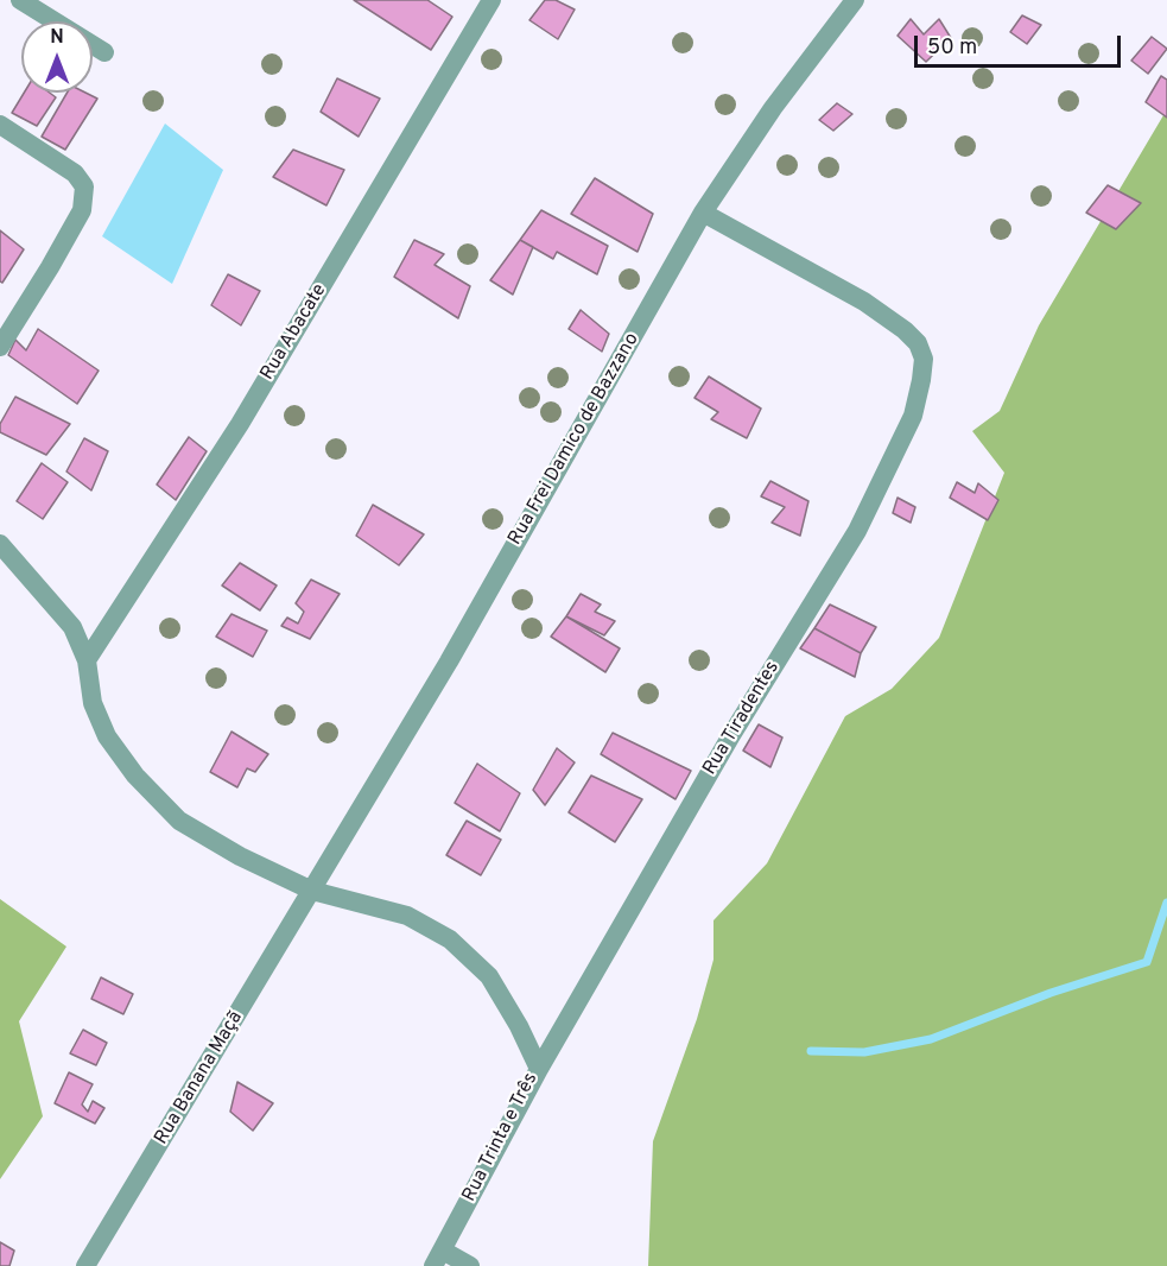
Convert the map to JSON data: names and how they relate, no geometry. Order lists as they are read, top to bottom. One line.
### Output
{"streets":{"street":["Rua Abacate","Rua Frei Damico de Bazzano","Rua Tiradentes","Rua Banana Maçã","Rua Trinta e Três"]},"crossings":[["Rua Abacate","Rua Trinta e Três"],["Rua Frei Damico de Bazzano","Rua Tiradentes"],["Rua Frei Damico de Bazzano","Rua Banana Maçã"],["Rua Frei Damico de Bazzano","Rua Trinta e Três"],["Rua Tiradentes","Rua Trinta e Três"],["Rua Banana Maçã","Rua Trinta e Três"]],"scale_bar":"50 m","north":"top"}
